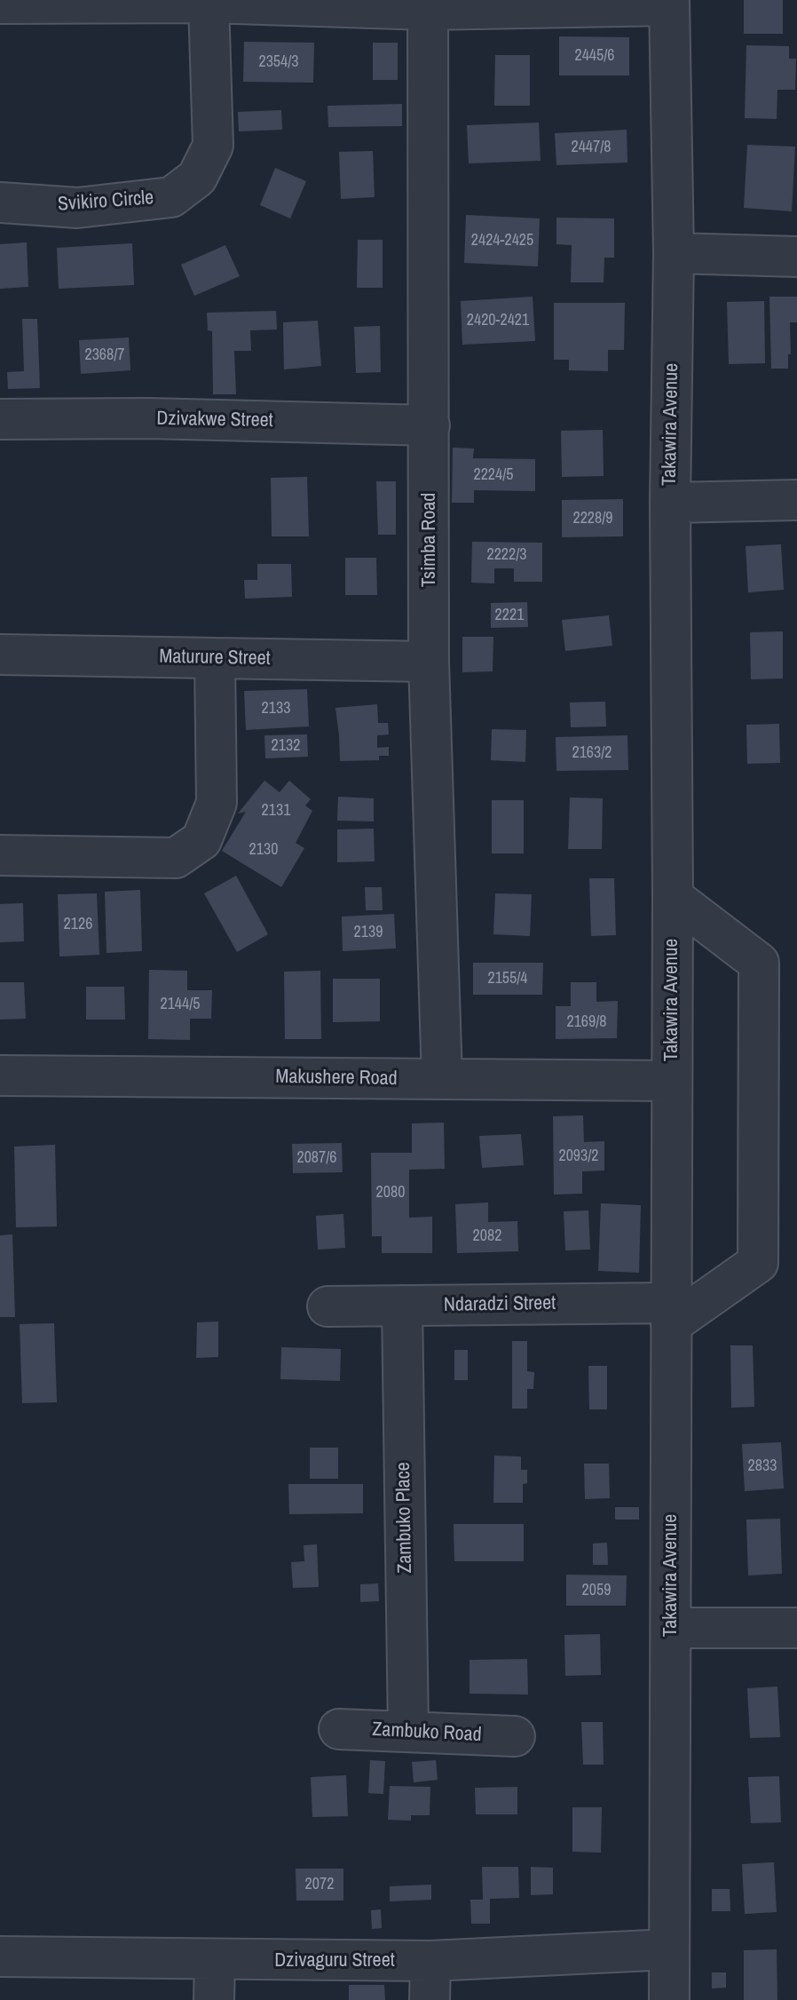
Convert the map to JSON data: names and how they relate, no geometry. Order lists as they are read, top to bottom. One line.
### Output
{"streets":{"street":["Svikiro Circle","Dzivakwe Street","Takawira Avenue","Tsimba Road","Maturure Street","Makushere Road","Ndaradzi Street","Zambuko Place","Zambuko Road","Dzivaguru Street"]},"crossings":[["Dzivakwe Street","Tsimba Road"],["Takawira Avenue","Makushere Road"],["Takawira Avenue","Ndaradzi Street"],["Takawira Avenue","Dzivaguru Street"],["Tsimba Road","Maturure Street"],["Tsimba Road","Makushere Road"],["Ndaradzi Street","Zambuko Place"],["Zambuko Place","Zambuko Road"]],"house_numbers":["2445/6","2354/3","2447/8","2424-2425","2420-2421","2368/7","2224/5","2228/9","2222/3","2221","2133","2132","2163/2","2131","2130","2126","2139","2155/4","2144/5","2169/8","2093/2","2087/6","2080","2082","2833","2059","2072"]}
